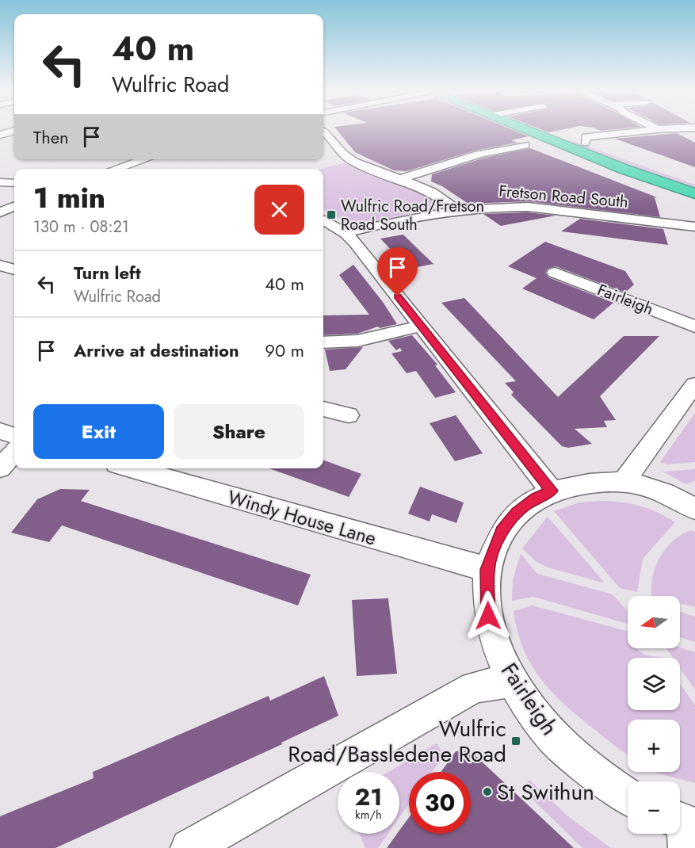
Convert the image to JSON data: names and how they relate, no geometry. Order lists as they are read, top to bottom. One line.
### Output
{"streets":{"street":["Fretson Road South","Fairleigh","Windy House Lane"]},"crossings":[["Fairleigh","Windy House Lane"]],"places":{"transit":["Wulfric Road/Fretson Road South","Wulfric Road/Bassledene Road"],"other":["St Swithun"]},"north":"left","page":{"turn":["40 m","Wulfric Road"],"then":"Then","heading":["1 min","130 m · 08:21"],"list":[{"name":"Turn left","note":"Wulfric Road","value":"40 m"},{"name":"Arrive at destination","value":"90 m"}],"buttons":["Exit","Share"],"map_buttons":["+","−"],"speed":"21 km/h","limit":"30"}}
